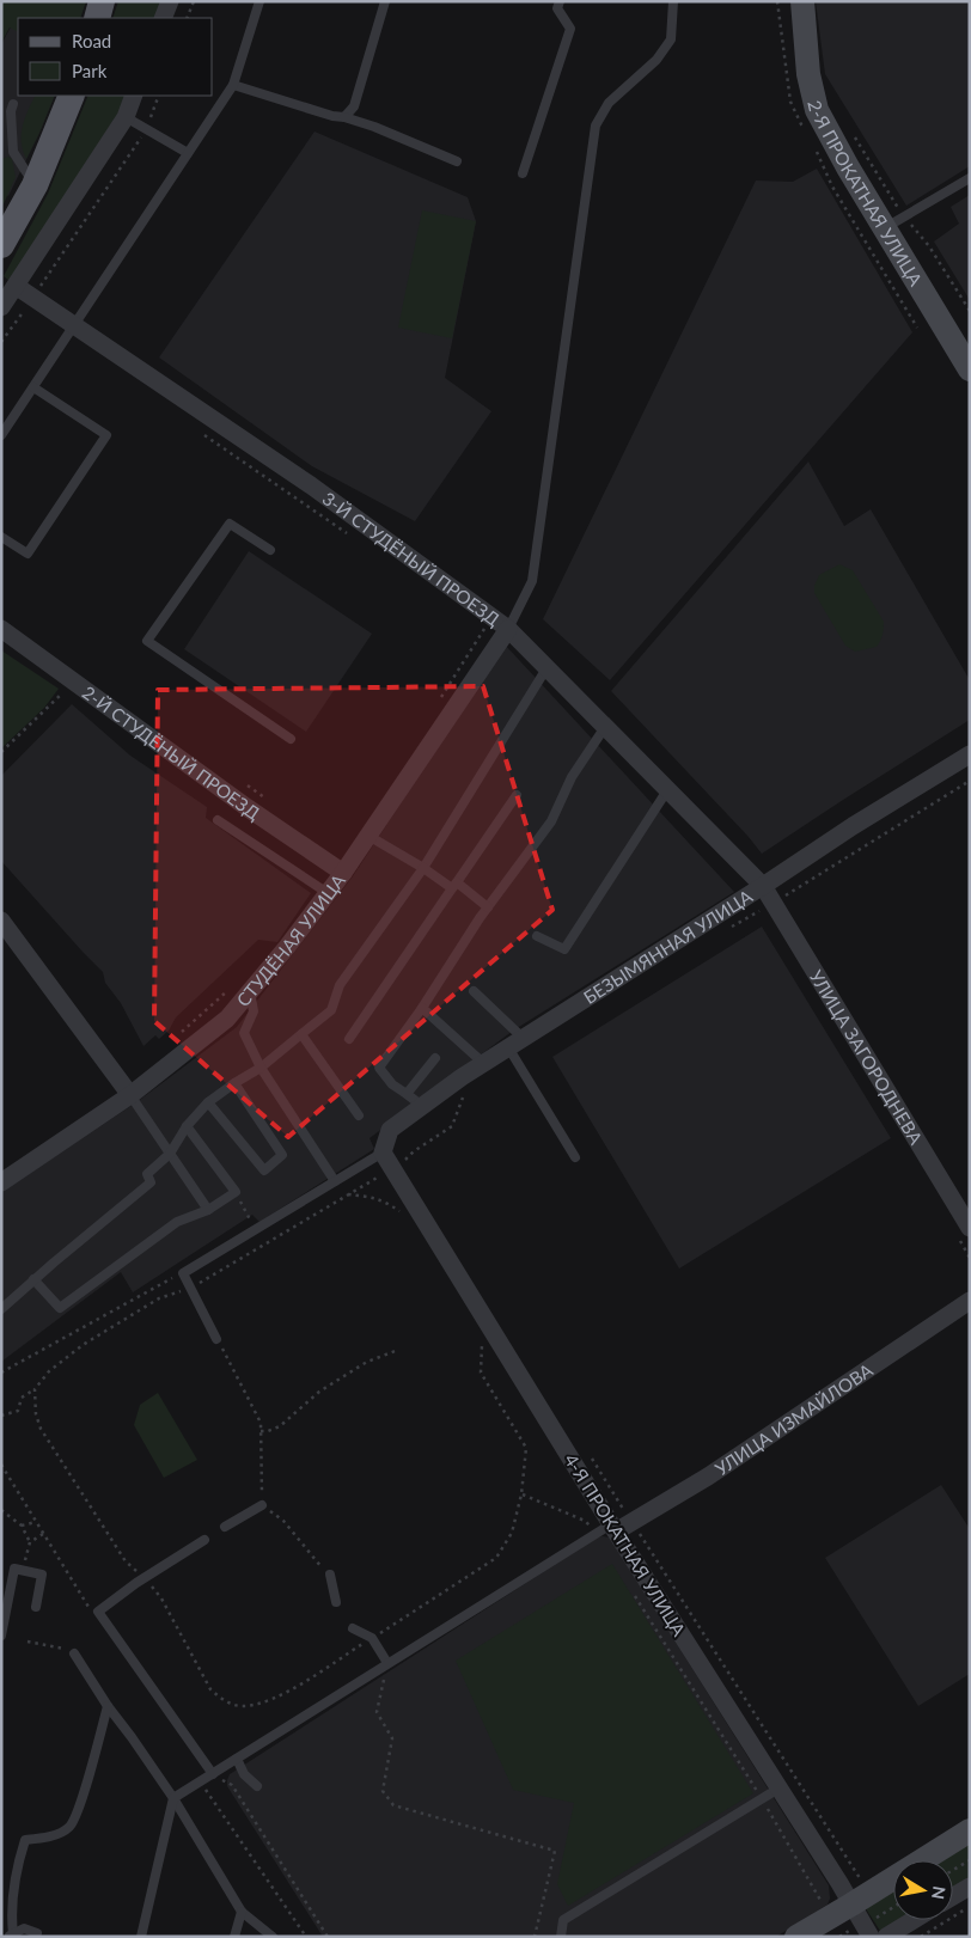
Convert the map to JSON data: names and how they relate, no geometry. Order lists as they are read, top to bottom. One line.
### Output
{"streets":{"street":["2-Я ПРОКАТНАЯ УЛИЦА","3-Й СТУДЁНЫЙ ПРОЕЗД","2-Й СТУДЁНЫЙ ПРОЕЗД","СТУДЁНАЯ УЛИЦА","БЕЗЫМЯННАЯ УЛИЦА","УЛИЦА ЗАГОРОДНЕВА","УЛИЦА ИЗМАЙЛОВА","4-Я ПРОКАТНАЯ УЛИЦА"]},"crossings":[["3-Й СТУДЁНЫЙ ПРОЕЗД","СТУДЁНАЯ УЛИЦА"],["3-Й СТУДЁНЫЙ ПРОЕЗД","БЕЗЫМЯННАЯ УЛИЦА"],["3-Й СТУДЁНЫЙ ПРОЕЗД","УЛИЦА ЗАГОРОДНЕВА"],["2-Й СТУДЁНЫЙ ПРОЕЗД","СТУДЁНАЯ УЛИЦА"],["БЕЗЫМЯННАЯ УЛИЦА","УЛИЦА ЗАГОРОДНЕВА"],["БЕЗЫМЯННАЯ УЛИЦА","4-Я ПРОКАТНАЯ УЛИЦА"],["УЛИЦА ИЗМАЙЛОВА","4-Я ПРОКАТНАЯ УЛИЦА"]],"legend":["Road","Park"],"north":"right"}
